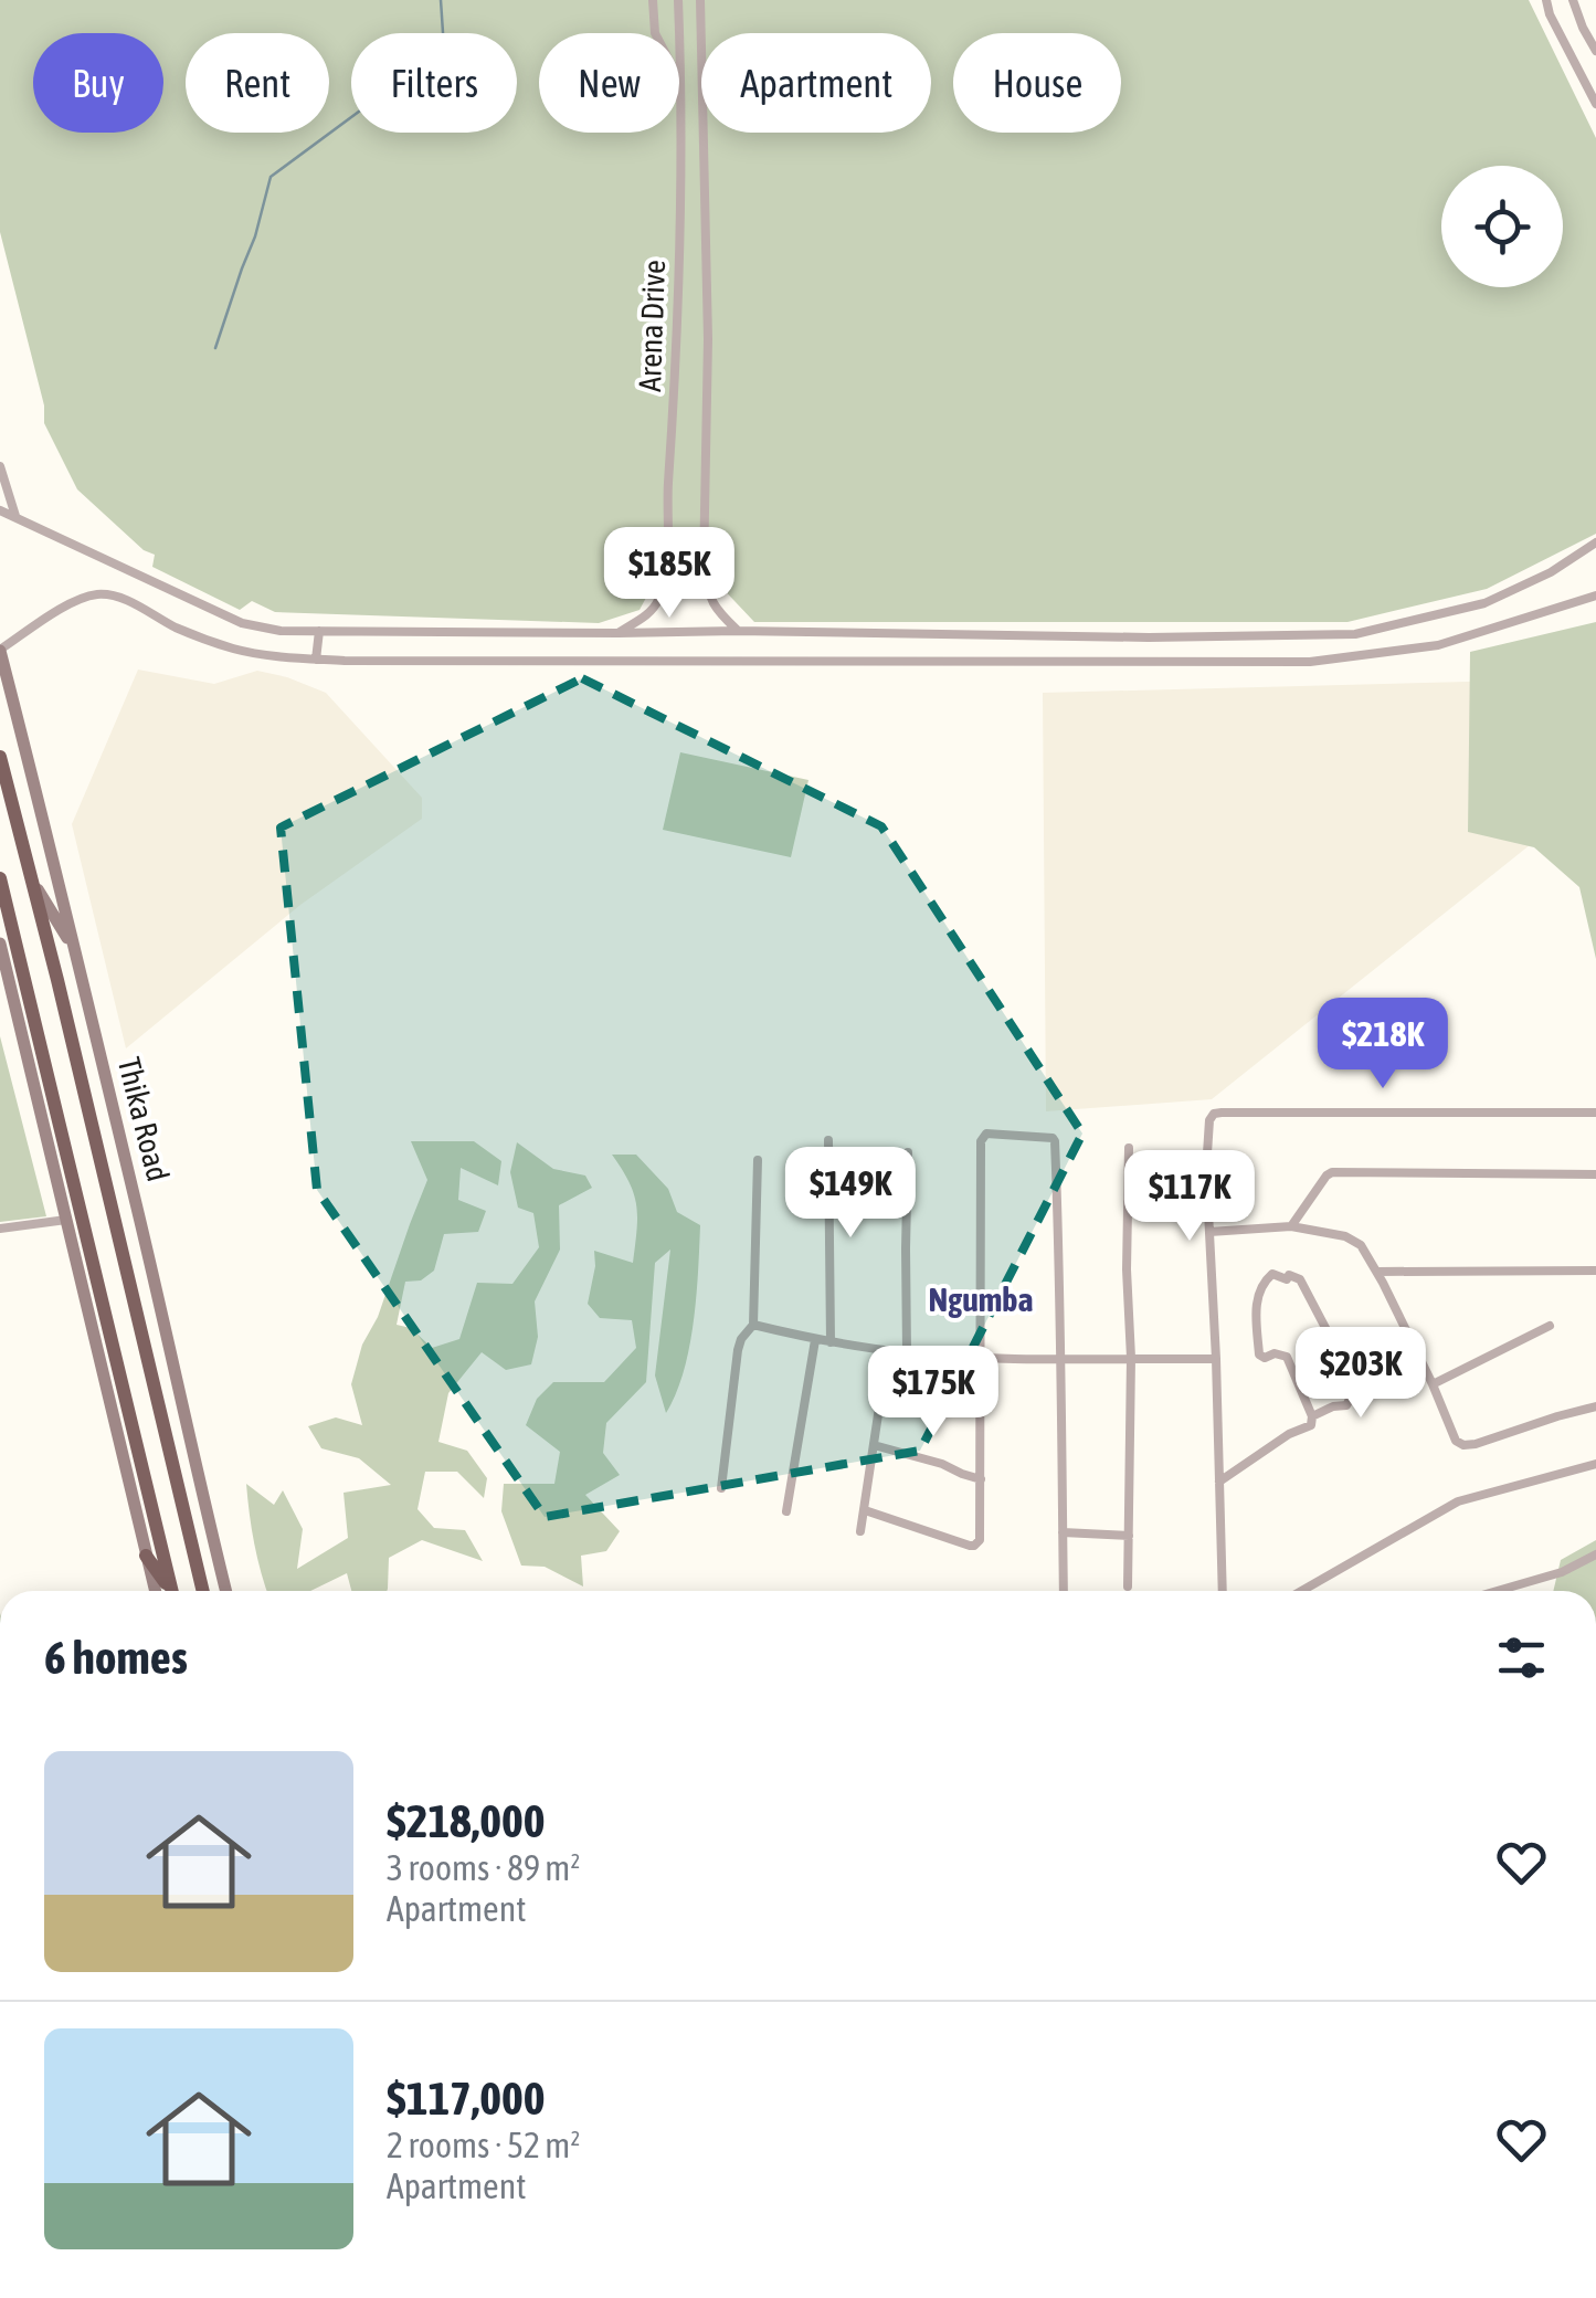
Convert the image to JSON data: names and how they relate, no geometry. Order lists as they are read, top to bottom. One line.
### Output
{"streets":{"highway":["Thika Road"],"street":["Arena Drive"]},"districts":["Ngumba"],"page":{"chip":["Buy","Rent","Filters","New","Apartment","House"],"price":["$185K","$218K","$149K","$117K","$203K","$175K"],"heading":"6 homes","list":[{"name":"$218,000","note":"3 rooms · 89 m² · Apartment"},{"name":"$117,000","note":"2 rooms · 52 m² · Apartment"}]}}
